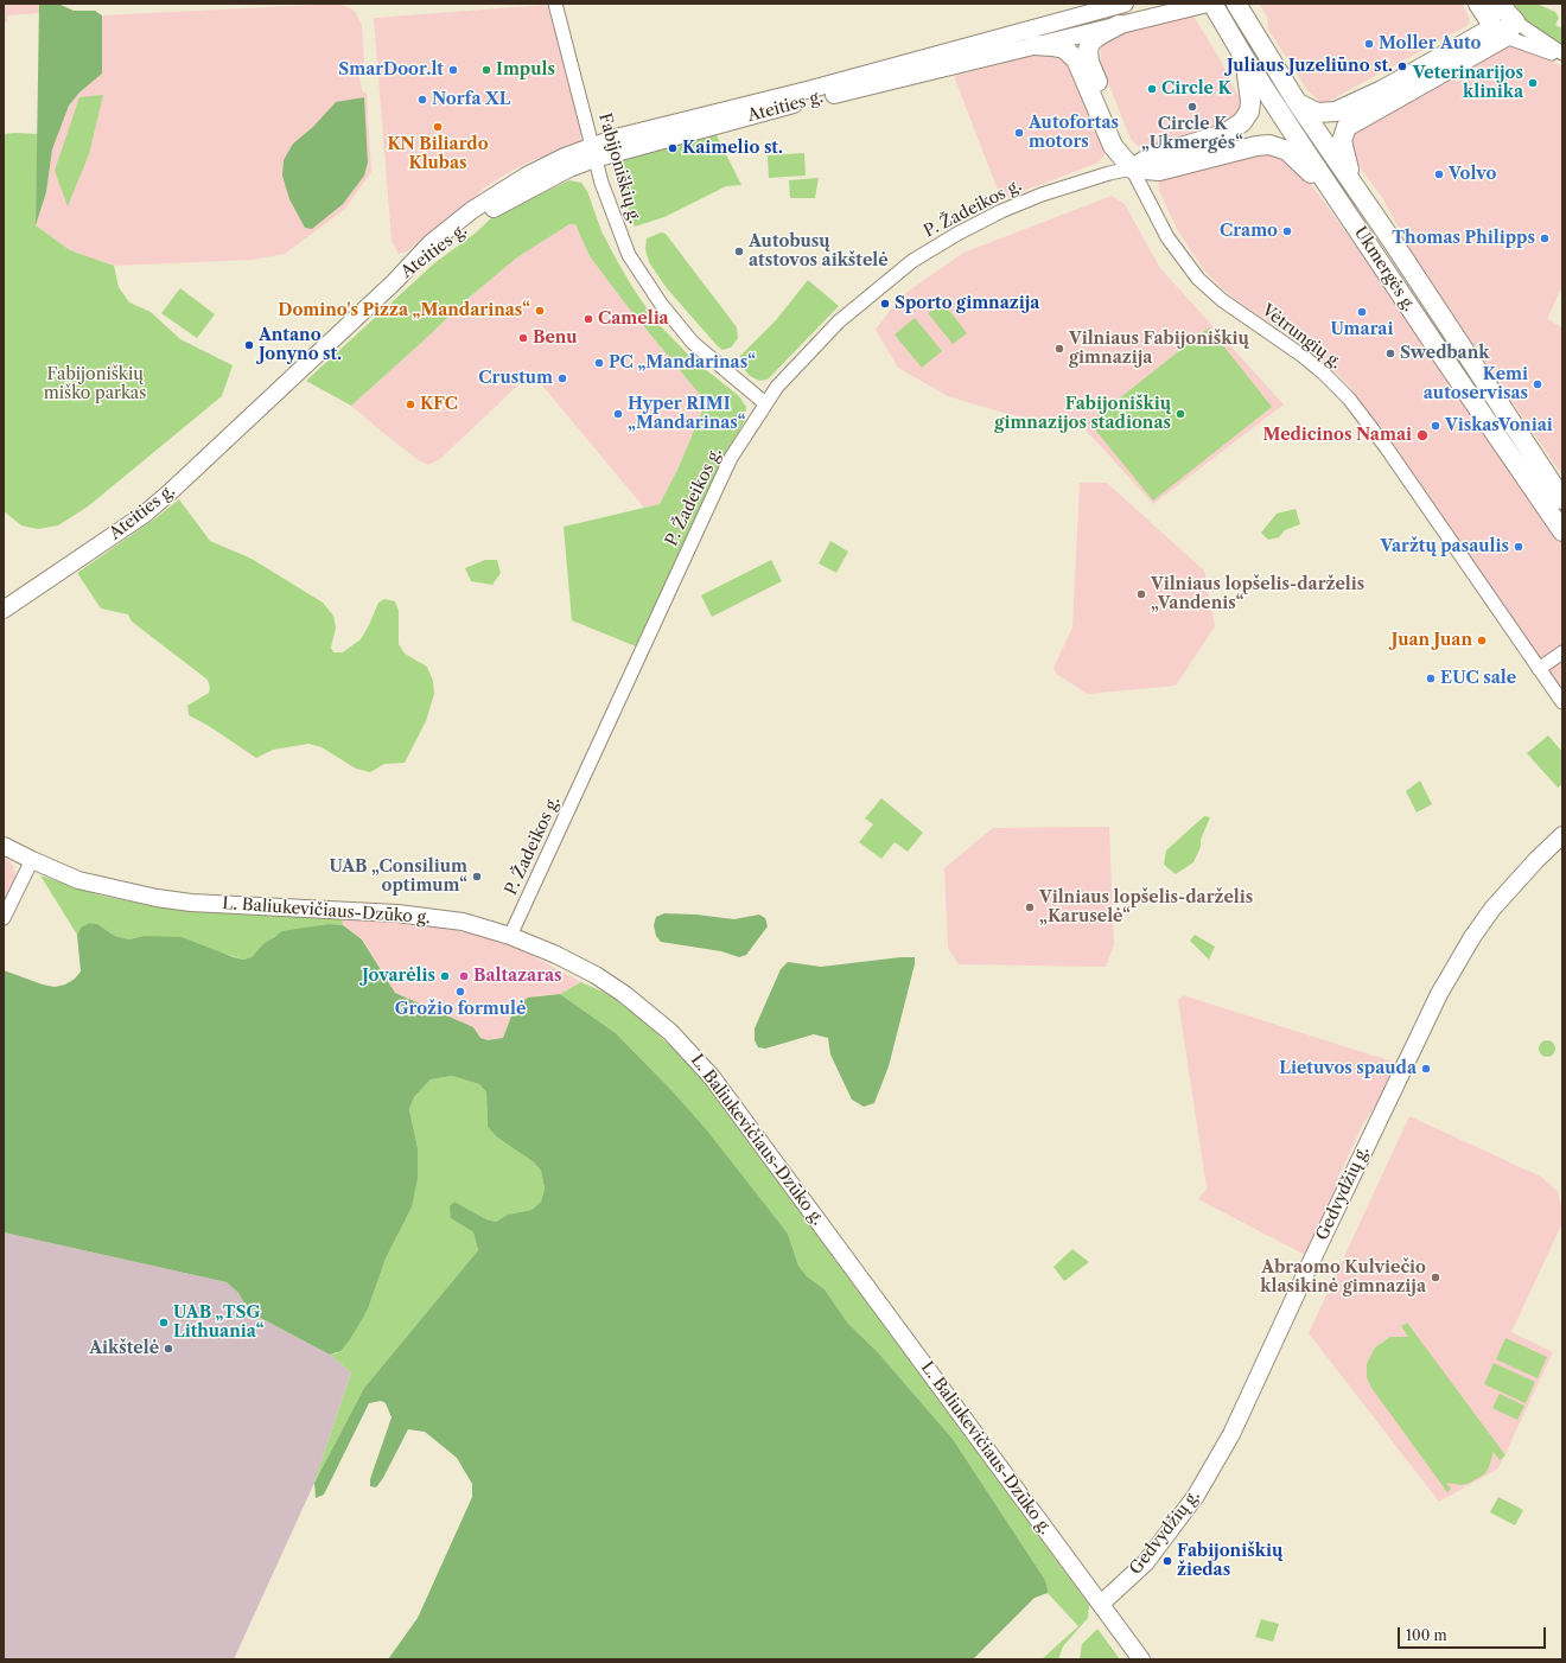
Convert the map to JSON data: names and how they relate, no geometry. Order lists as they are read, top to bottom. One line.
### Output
{"streets":{"highway":["Ukmergės g."],"main road":["Ateities g.","L. Baliukevičiaus-Dzūko g.","Gedvydžių g."],"street":["Fabijoniškių g.","P. Žadeikos g.","Vėtrungių g."]},"crossings":[["Ateities g.","Fabijoniškių g."],["Fabijoniškių g.","P. Žadeikos g."],["P. Žadeikos g.","Vėtrungių g."],["P. Žadeikos g.","L. Baliukevičiaus-Dzūko g."],["L. Baliukevičiaus-Dzūko g.","Gedvydžių g."]],"parks":["Fabijoniškių miško parkas"],"places":["Moller Auto","Juliaus Juzeliūno st.","SmarDoor.lt","Impuls","Veterinarijos klinika","Circle K","Norfa XL","Circle K „Ukmergės“","KN Biliardo Klubas","Autofortas motors","Kaimelio st.","Volvo","Cramo","Thomas Philipps","Autobusų atstovos aikštelė","Sporto gimnazija","Domino's Pizza „Mandarinas“","Umarai","Camelia","Benu","Antano Jonyno st.","Vilniaus Fabijoniškių gimnazija","Swedbank","PC „Mandarinas“","Crustum","Kemi autoservisas","KFC","Hyper RIMI „Mandarinas“","Fabijoniškių gimnazijos stadionas","ViskasVoniai","Medicinos Namai","Varžtų pasaulis","Vilniaus lopšelis-darželis „Vandenis“","Juan Juan","EUC sale","UAB „Consilium optimum“","Vilniaus lopšelis-darželis „Karuselė“","Jovarėlis","Baltazaras","Grožio formulė","Lietuvos spauda","Abraomo Kulviečio klasikinė gimnazija","UAB „TSG Lithuania“","Aikštelė","Fabijoniškių žiedas"],"scale_bar":"100 m"}
